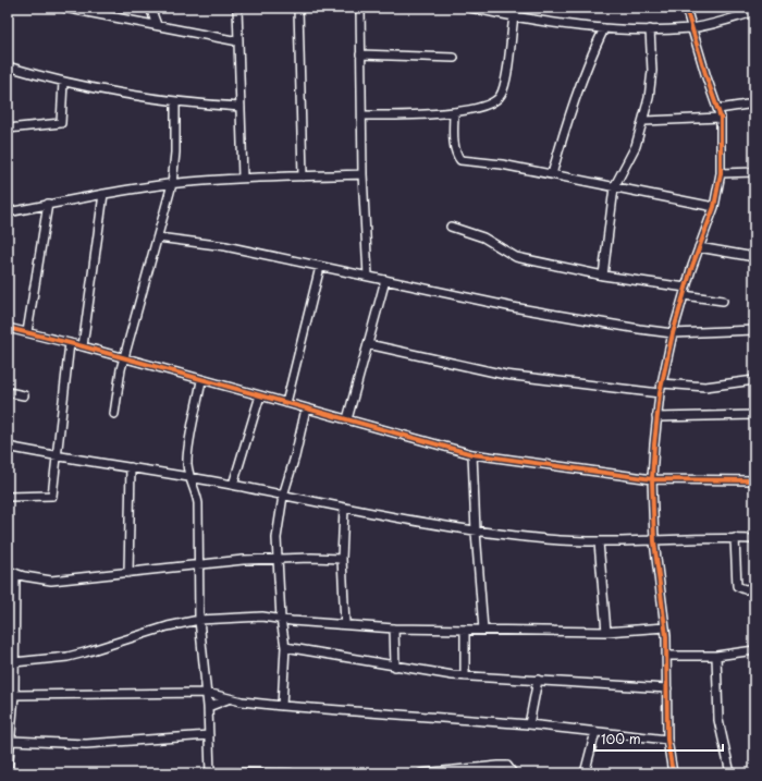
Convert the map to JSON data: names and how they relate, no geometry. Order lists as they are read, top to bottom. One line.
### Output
{"scale_bar":"100 m"}
